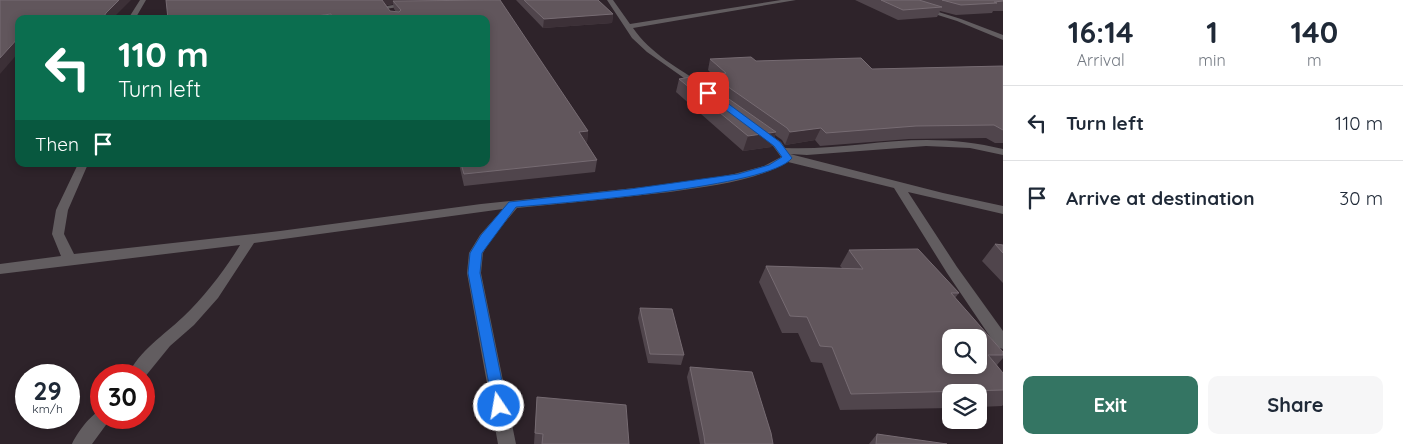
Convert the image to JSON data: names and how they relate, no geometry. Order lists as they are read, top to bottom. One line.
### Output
{"page":{"eta":["16:14","Arrival","1","min","140","m"],"turn":["110 m","Turn left"],"list":[{"name":"Turn left","value":"110 m"},{"name":"Arrive at destination","value":"30 m"}],"then":"Then","speed":"29 km/h","limit":"30","buttons":["Exit","Share"]}}
